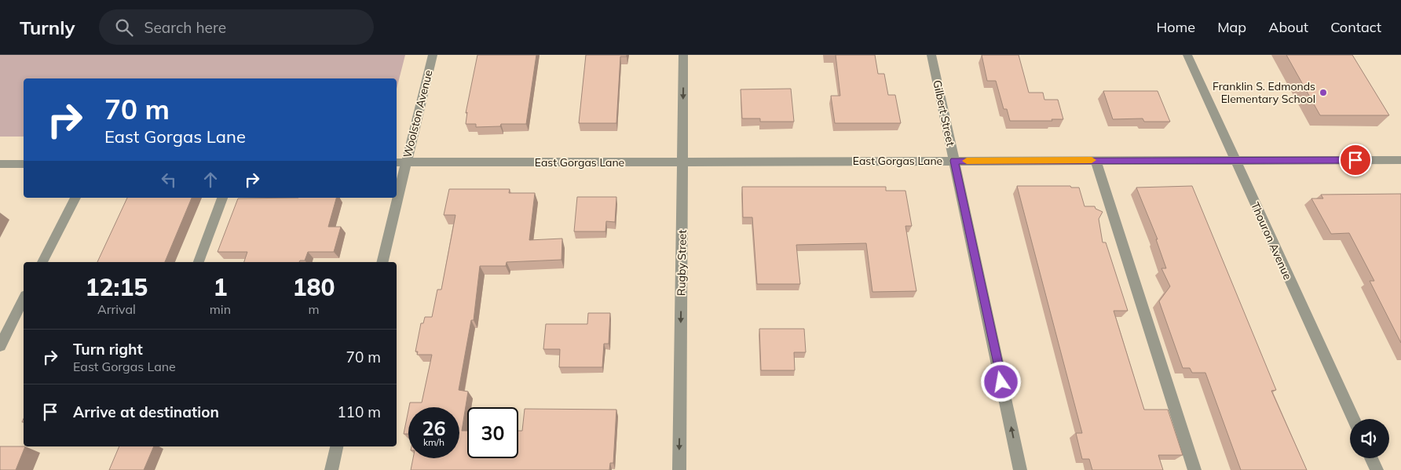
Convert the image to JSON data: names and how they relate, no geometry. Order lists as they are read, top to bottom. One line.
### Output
{"streets":{"street":["Gilbert Street","Woolston Avenue","East Gorgas Lane","Thouron Avenue","Rugby Street"]},"crossings":[["Gilbert Street","East Gorgas Lane"],["Woolston Avenue","East Gorgas Lane"],["East Gorgas Lane","Thouron Avenue"],["East Gorgas Lane","Rugby Street"]],"one_way":["Gilbert Street","Rugby Street"],"places":["Franklin S. Edmonds Elementary School"],"page":{"header":"Turnly","search":"Search here","nav":["Home","Map","About","Contact"],"turn":["70 m","East Gorgas Lane"],"eta":["12:15","Arrival","1","min","180","m"],"list":[{"name":"Turn right","note":"East Gorgas Lane","value":"70 m"},{"name":"Arrive at destination","value":"110 m"}],"speed":"26 km/h","limit":"30"}}
